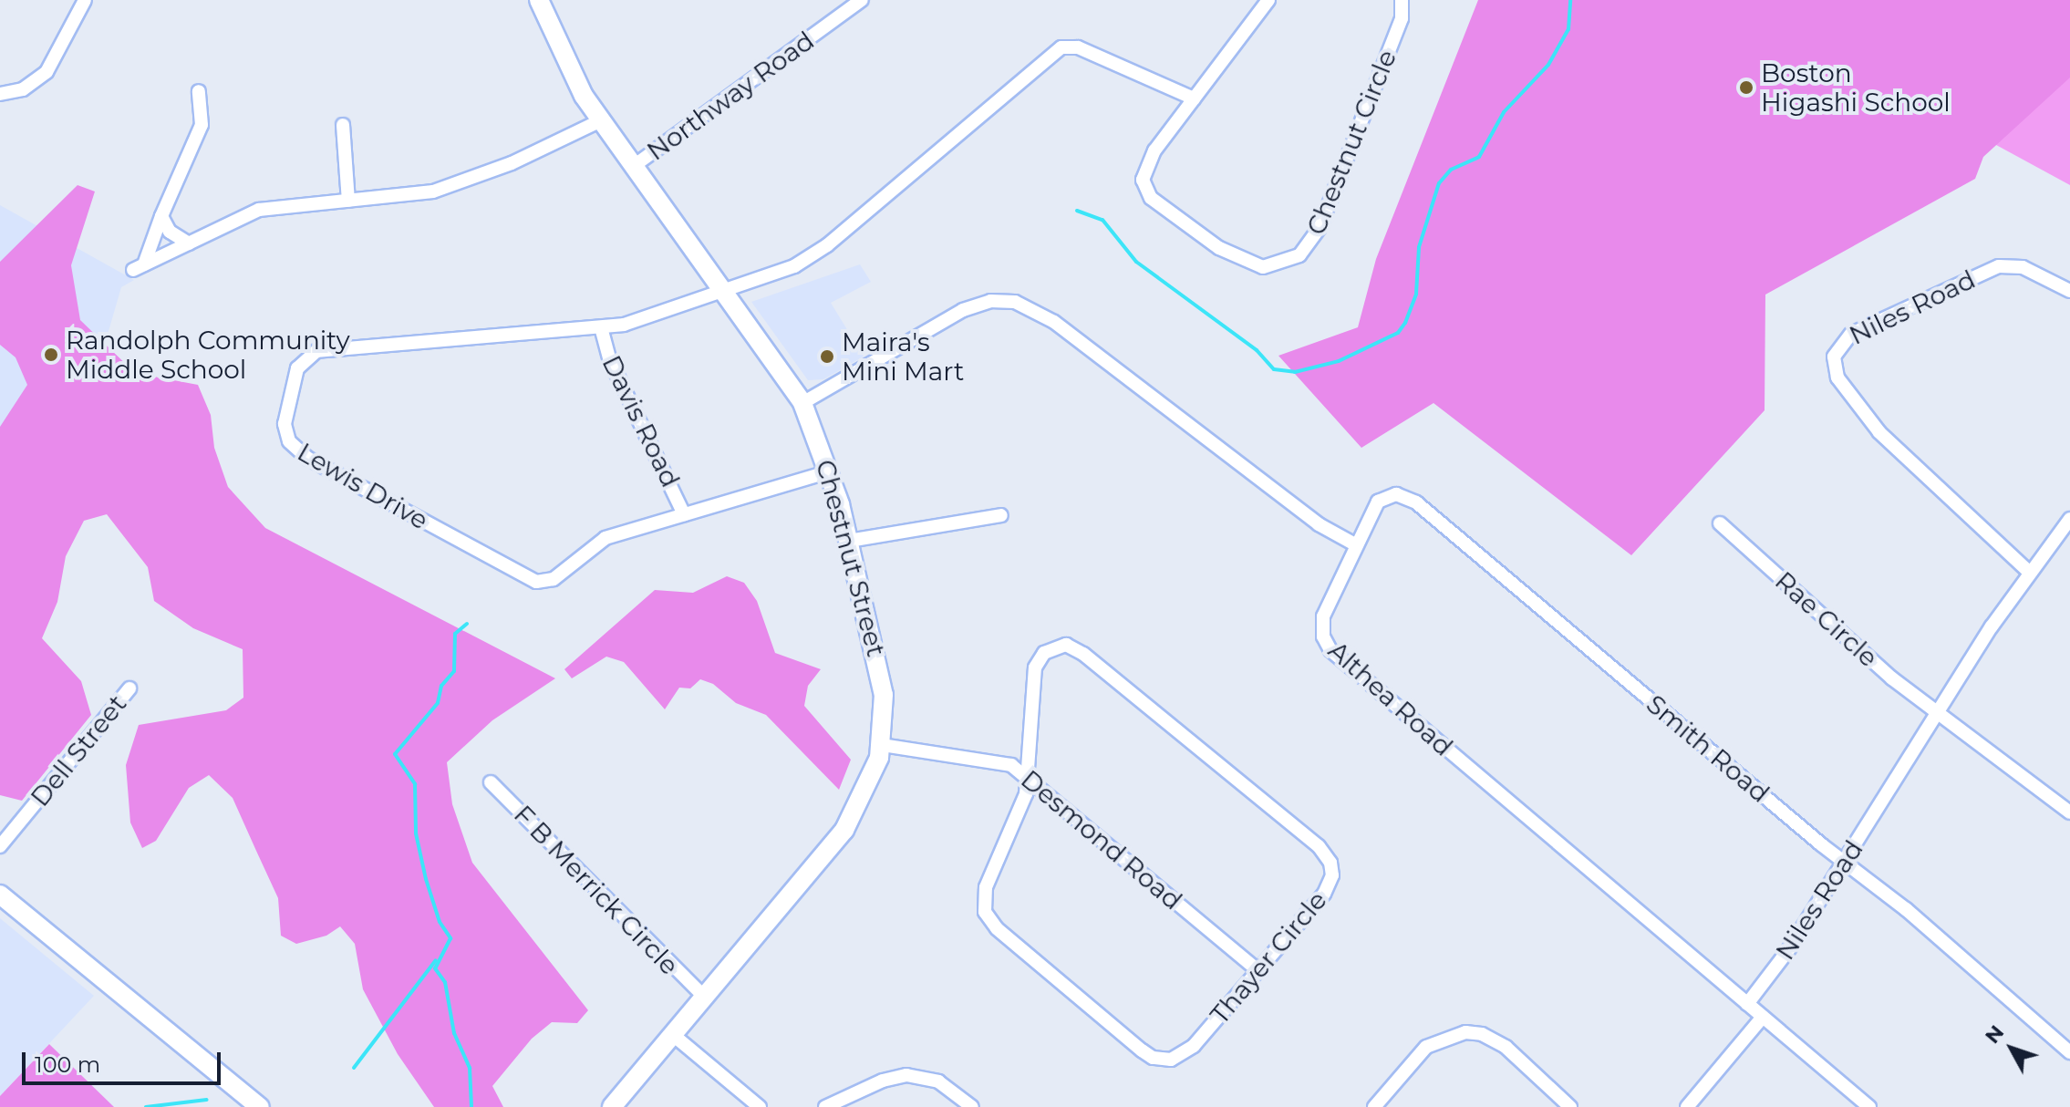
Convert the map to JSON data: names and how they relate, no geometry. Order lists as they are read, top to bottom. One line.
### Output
{"streets":{"main road":["Chestnut Street"],"street":["Northway Road","Chestnut Circle","Niles Road","Davis Road","Lewis Drive","Rae Circle","Althea Road","Smith Road","Dell Street","Desmond Road","F B Merrick Circle","Thayer Circle"]},"crossings":[["Northway Road","Chestnut Street"],["Niles Road","Rae Circle"],["Niles Road","Althea Road"],["Niles Road","Smith Road"],["Davis Road","Lewis Drive"],["Lewis Drive","Chestnut Street"],["Chestnut Street","Desmond Road"],["Chestnut Street","F B Merrick Circle"],["Althea Road","Smith Road"],["Desmond Road","Thayer Circle"]],"places":["Boston Higashi School","Randolph Community Middle School","Maira's Mini Mart"],"scale_bar":"100 m","north":"top left"}
